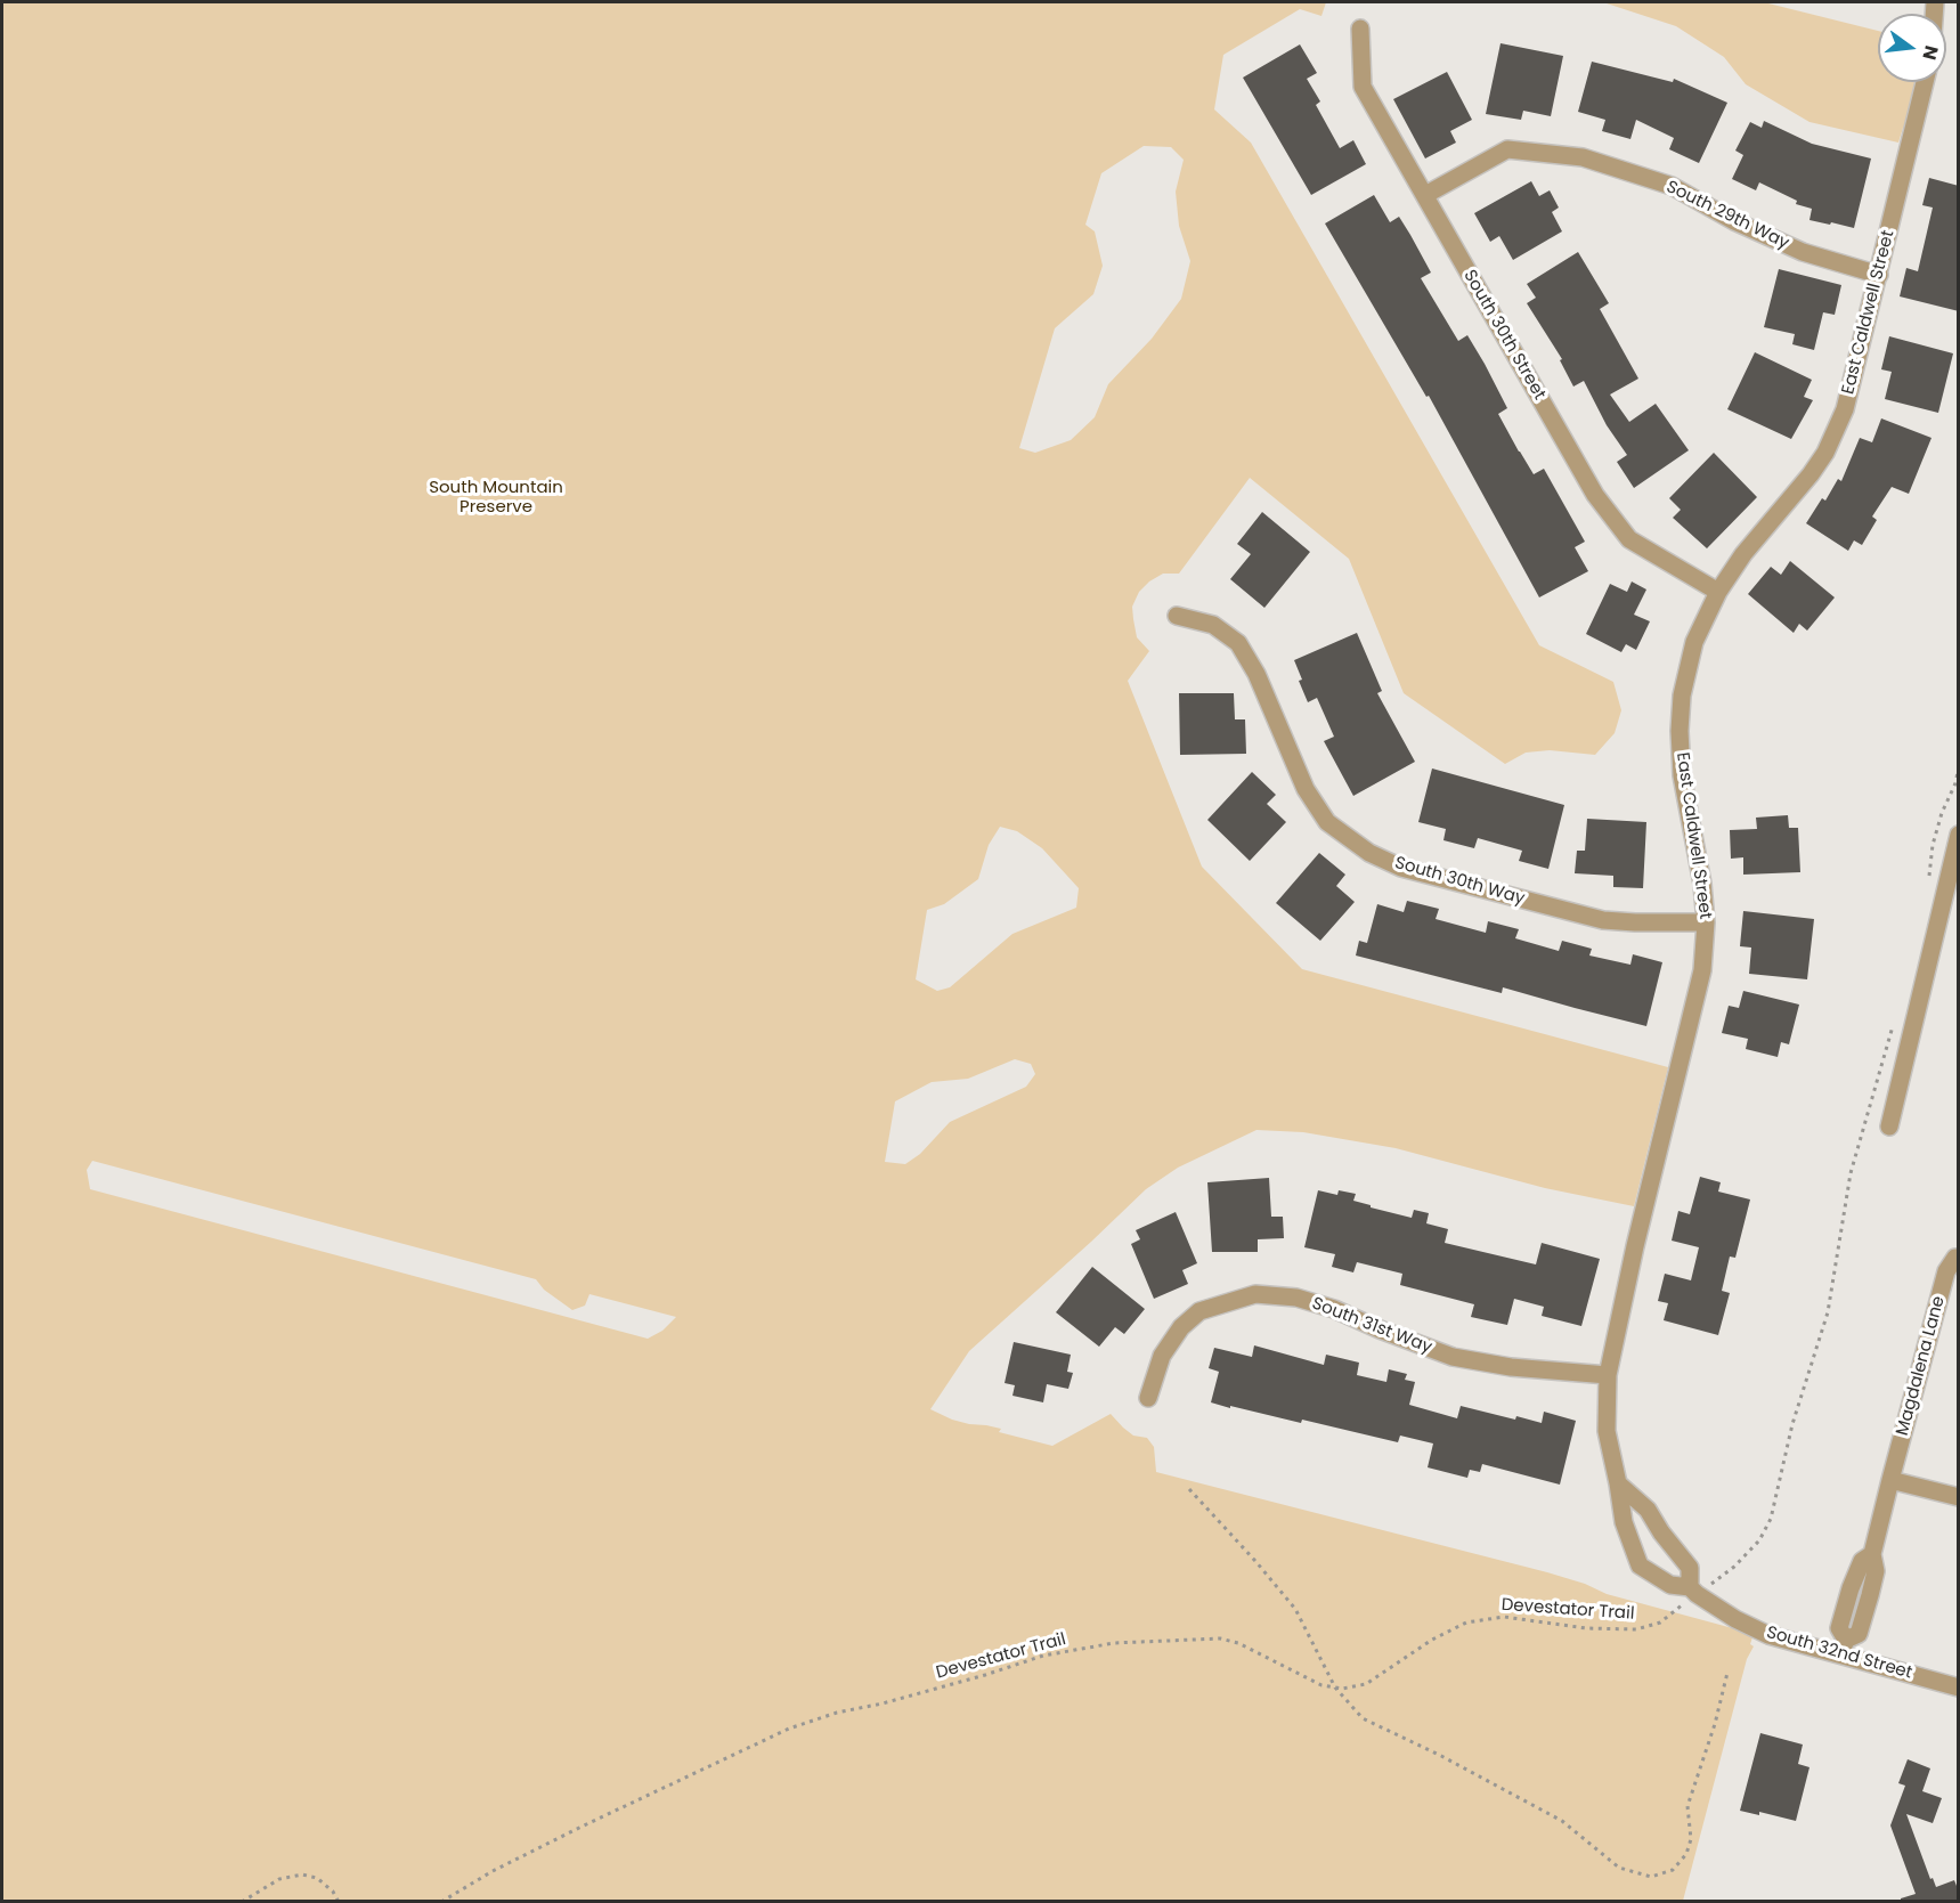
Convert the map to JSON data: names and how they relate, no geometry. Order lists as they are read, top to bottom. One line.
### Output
{"streets":{"street":["South 29th Way","East Caldwell Street","South 30th Street","South 30th Way","South 31st Way","Magdalena Lane","South 32nd Street"],"path":["Devestator Trail"]},"crossings":[["South 29th Way","East Caldwell Street"],["South 29th Way","South 30th Street"],["East Caldwell Street","South 30th Street"],["East Caldwell Street","South 30th Way"],["East Caldwell Street","South 31st Way"],["East Caldwell Street","Devestator Trail"],["East Caldwell Street","South 32nd Street"],["Magdalena Lane","South 32nd Street"],["Devestator Trail","South 32nd Street"]],"parks":["South Mountain Preserve"],"north":"right"}
